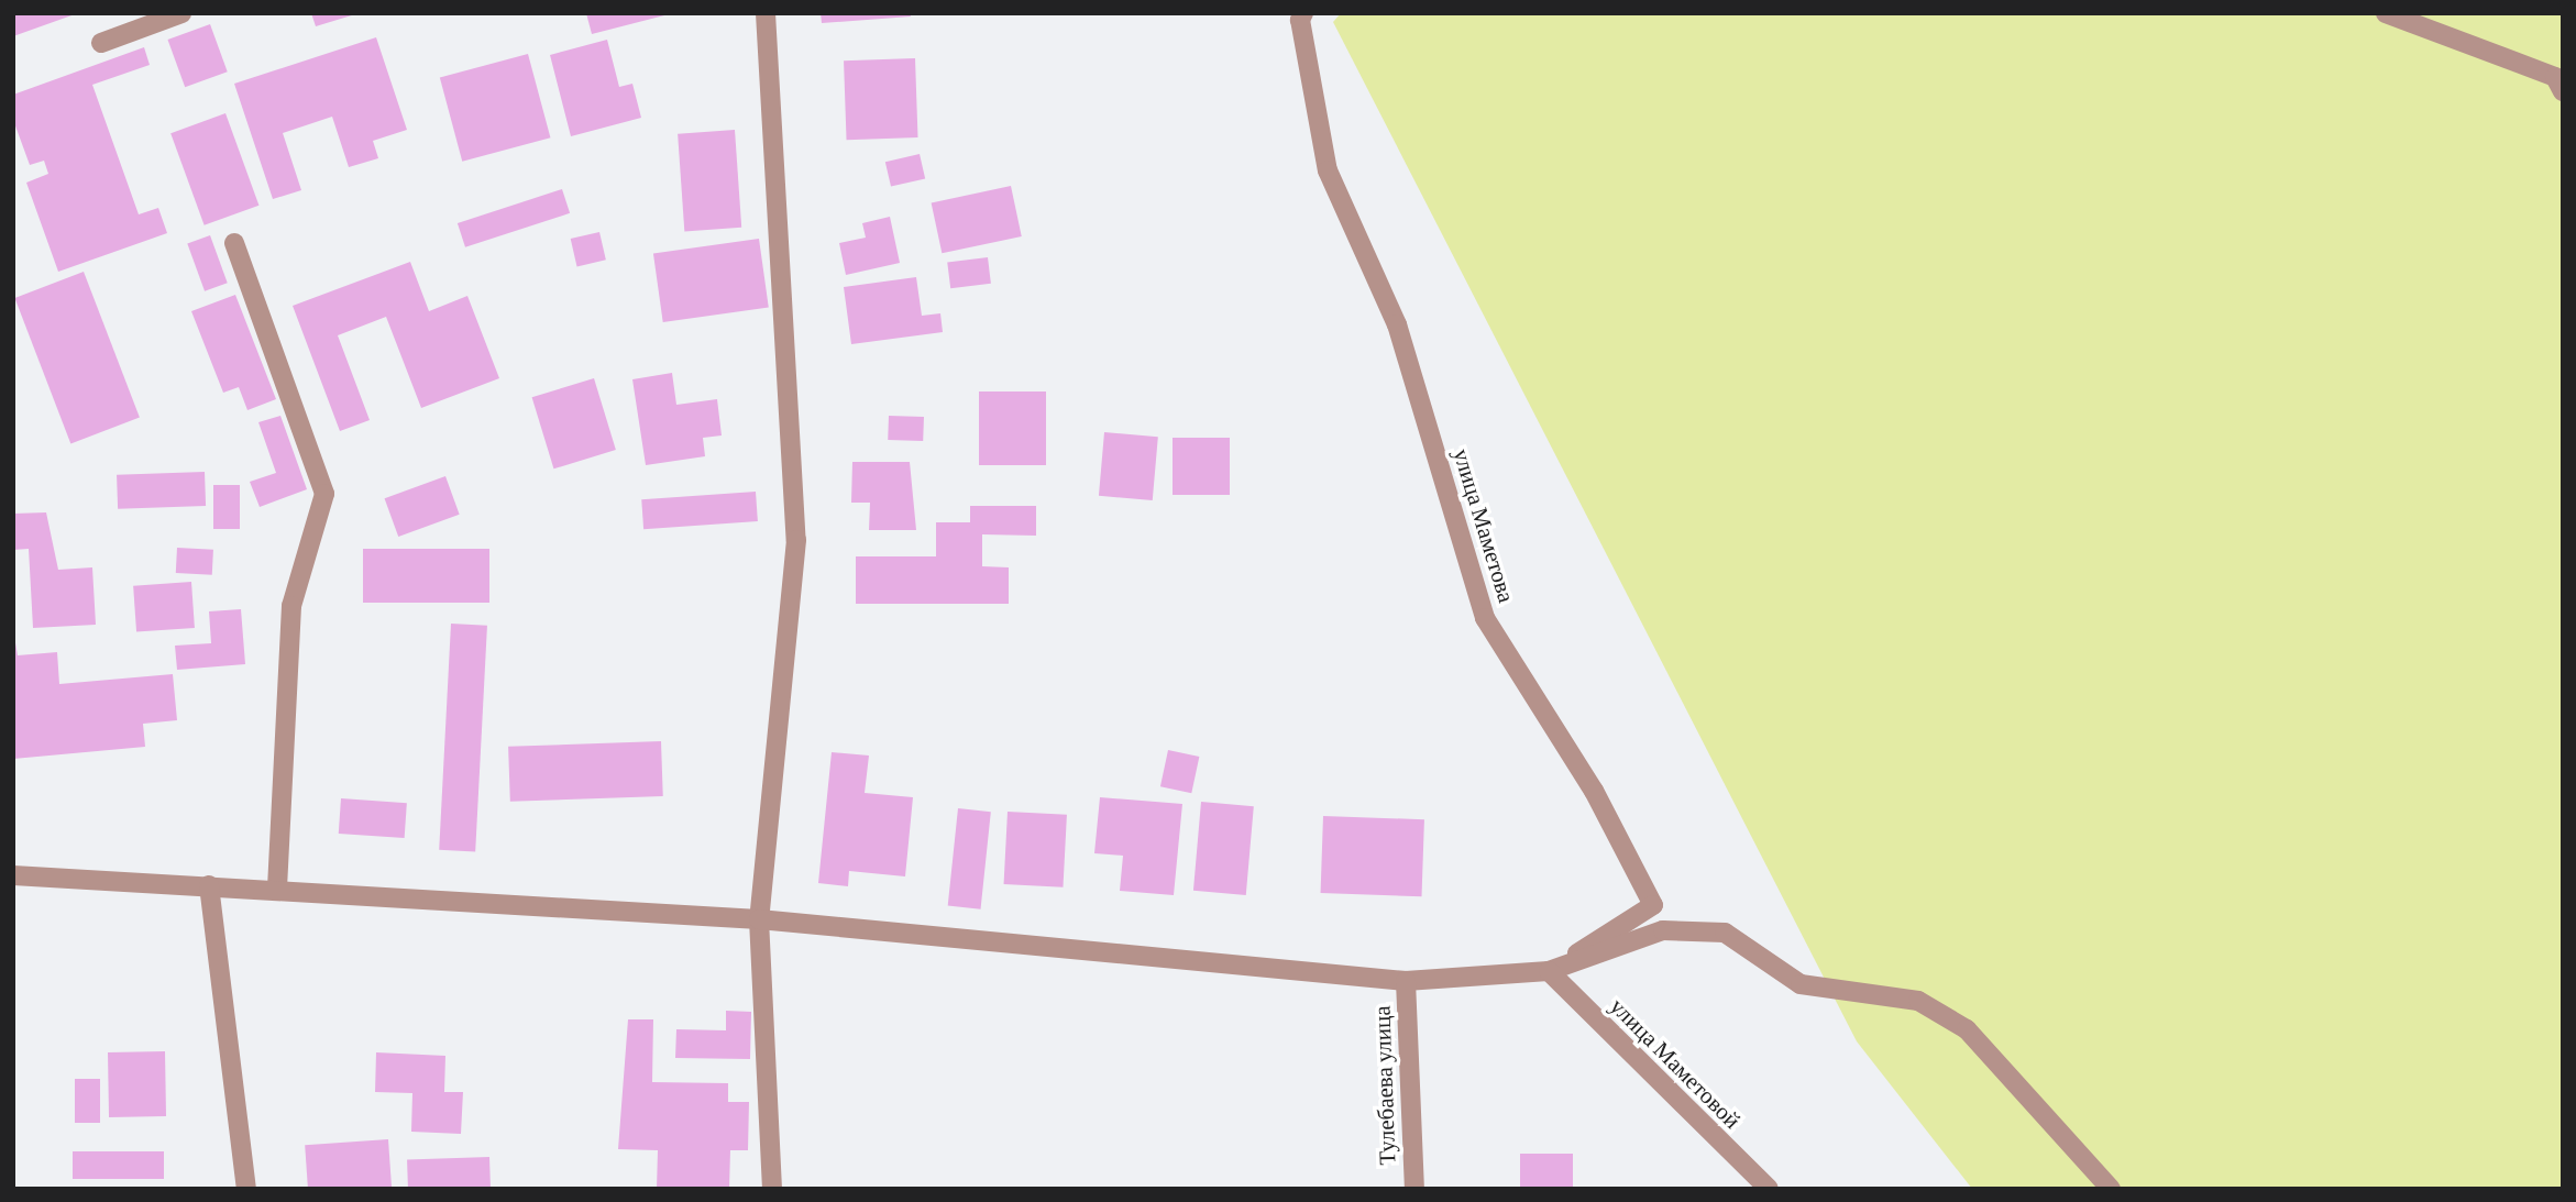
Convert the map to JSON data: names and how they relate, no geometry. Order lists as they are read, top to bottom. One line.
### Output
{"streets":{"street":["улица Маметова","улица Маметовой","Тулебаева улица"]},"crossings":[["улица Маметова","улица Маметовой"]]}
